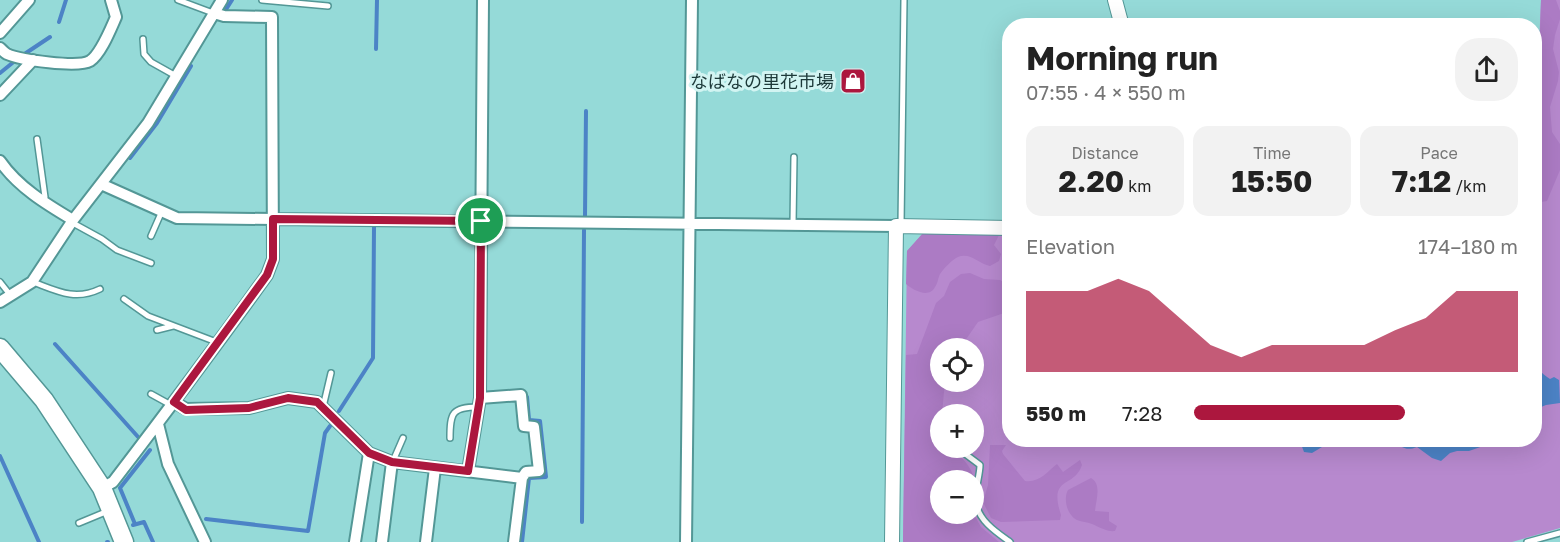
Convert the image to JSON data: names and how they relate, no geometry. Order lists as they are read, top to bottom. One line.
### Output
{"places":{"shop":["なばなの里花市場"]},"page":{"heading":["Morning run","07:55 · 4 × 550 m"],"stats":[["Distance","2.20 km"],["Time","15:50"],["Pace","7:12 /km"]],"chart":["Elevation","174–180 m"],"map_buttons":["+","−"],"list":[{"name":"550 m","note":"7:28"}]}}
